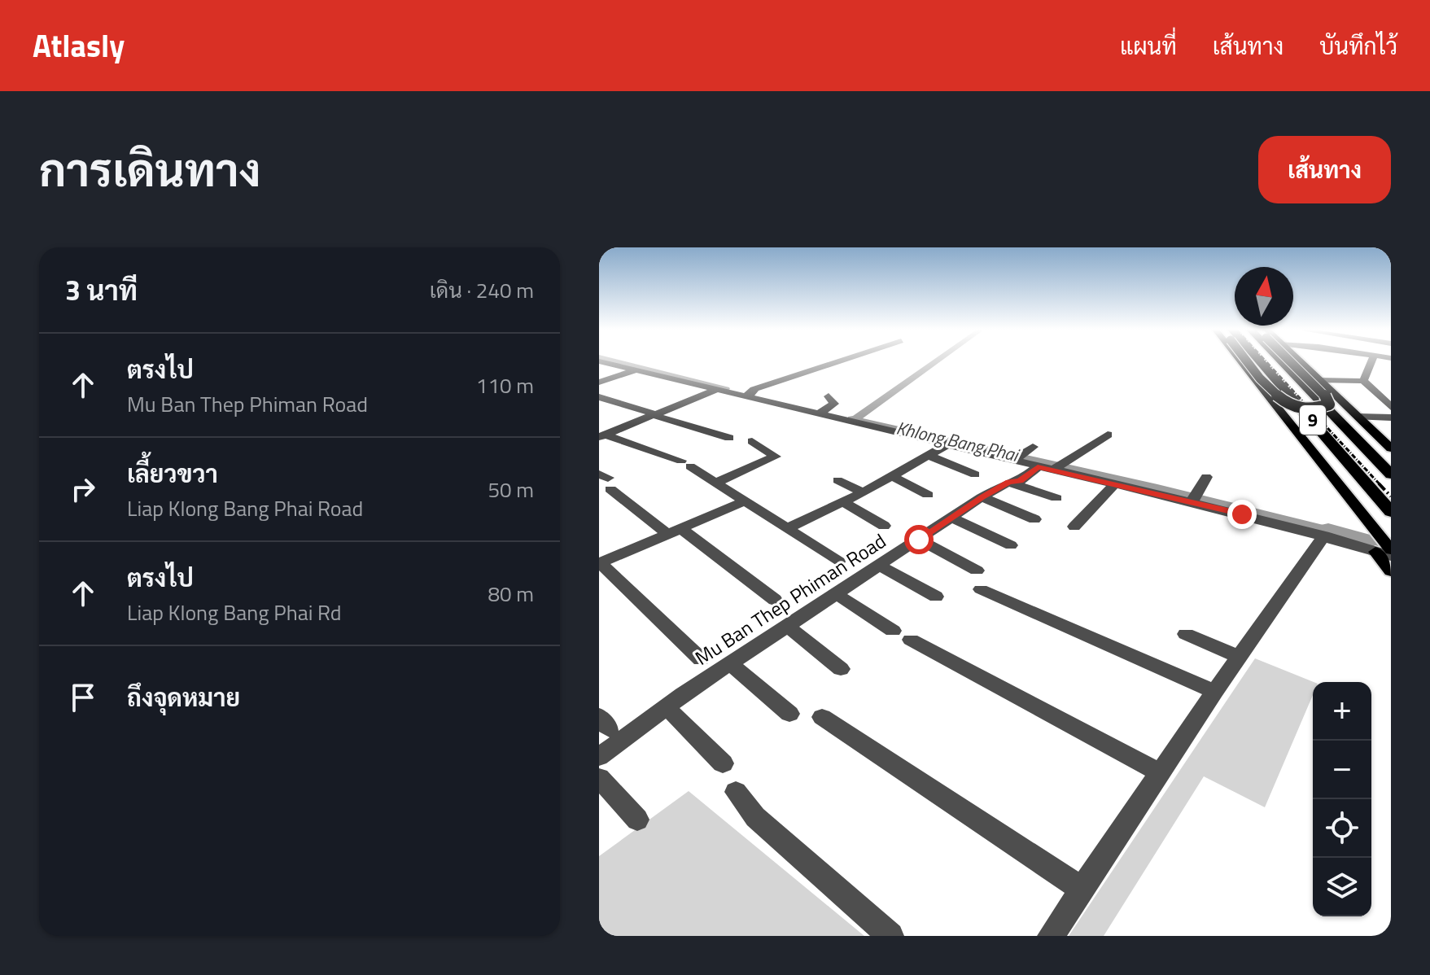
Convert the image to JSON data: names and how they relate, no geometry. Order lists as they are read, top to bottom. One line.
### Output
{"streets":{"highway":["9"],"street":["Mu Ban Thep Phiman Road"]},"water":["Khlong Bang Phai"],"north":"top","page":{"header":"Atlasly","nav":["แผนที่","เส้นทาง","บันทึกไว้"],"title":"การเดินทาง","buttons":"เส้นทาง","heading":["3 นาที","เดิน · 240 m"],"list":[["ตรงไป","Mu Ban Thep Phiman Road","110 m"],["เลี้ยวขวา","Liap Klong Bang Phai Road","50 m"],["ตรงไป","Liap Klong Bang Phai Rd","80 m"],"ถึงจุดหมาย"],"map_buttons":["+","−"]}}
